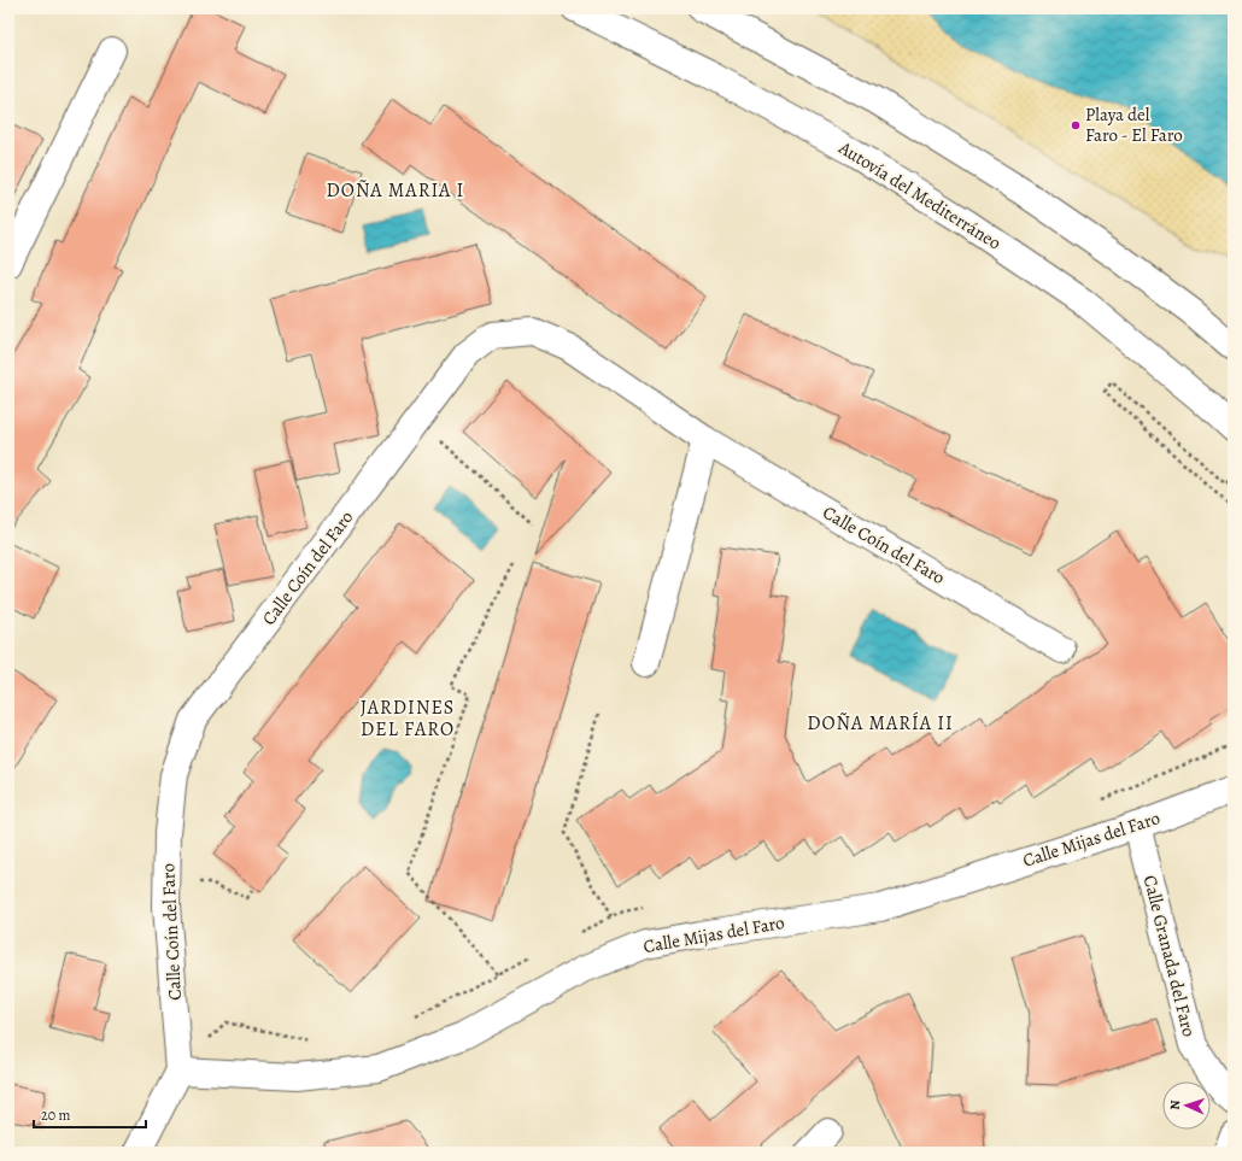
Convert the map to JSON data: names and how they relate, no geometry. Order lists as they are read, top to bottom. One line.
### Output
{"streets":{"main road":["Autovía del Mediterráneo","Calle Coín del Faro","Calle Mijas del Faro","Calle Granada del Faro"]},"crossings":[["Calle Coín del Faro","Calle Mijas del Faro"],["Calle Mijas del Faro","Calle Granada del Faro"]],"districts":["DOÑA MARIA I","JARDINES DEL FARO","DOÑA MARÍA II"],"places":["Playa del Faro - El Faro"],"scale_bar":"20 m","north":"left"}
